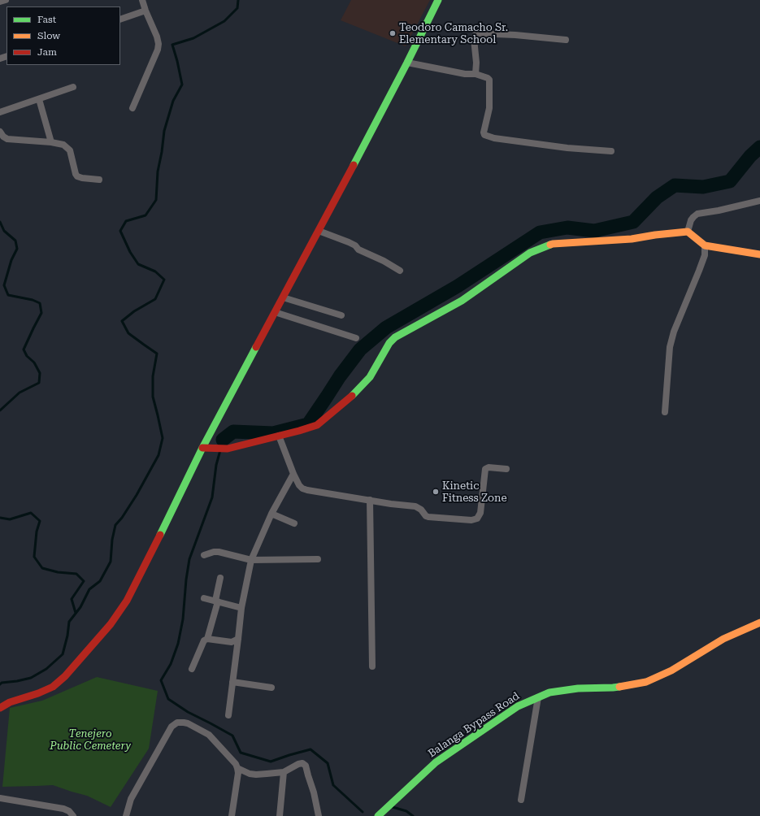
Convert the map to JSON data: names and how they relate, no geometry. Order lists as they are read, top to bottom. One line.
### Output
{"streets":{"street":["Balanga Bypass Road"]},"parks":["Tenejero Public Cemetery"],"places":["Teodoro Camacho Sr. Elementary School","Kinetic Fitness Zone"],"legend":["Fast","Slow","Jam"]}
